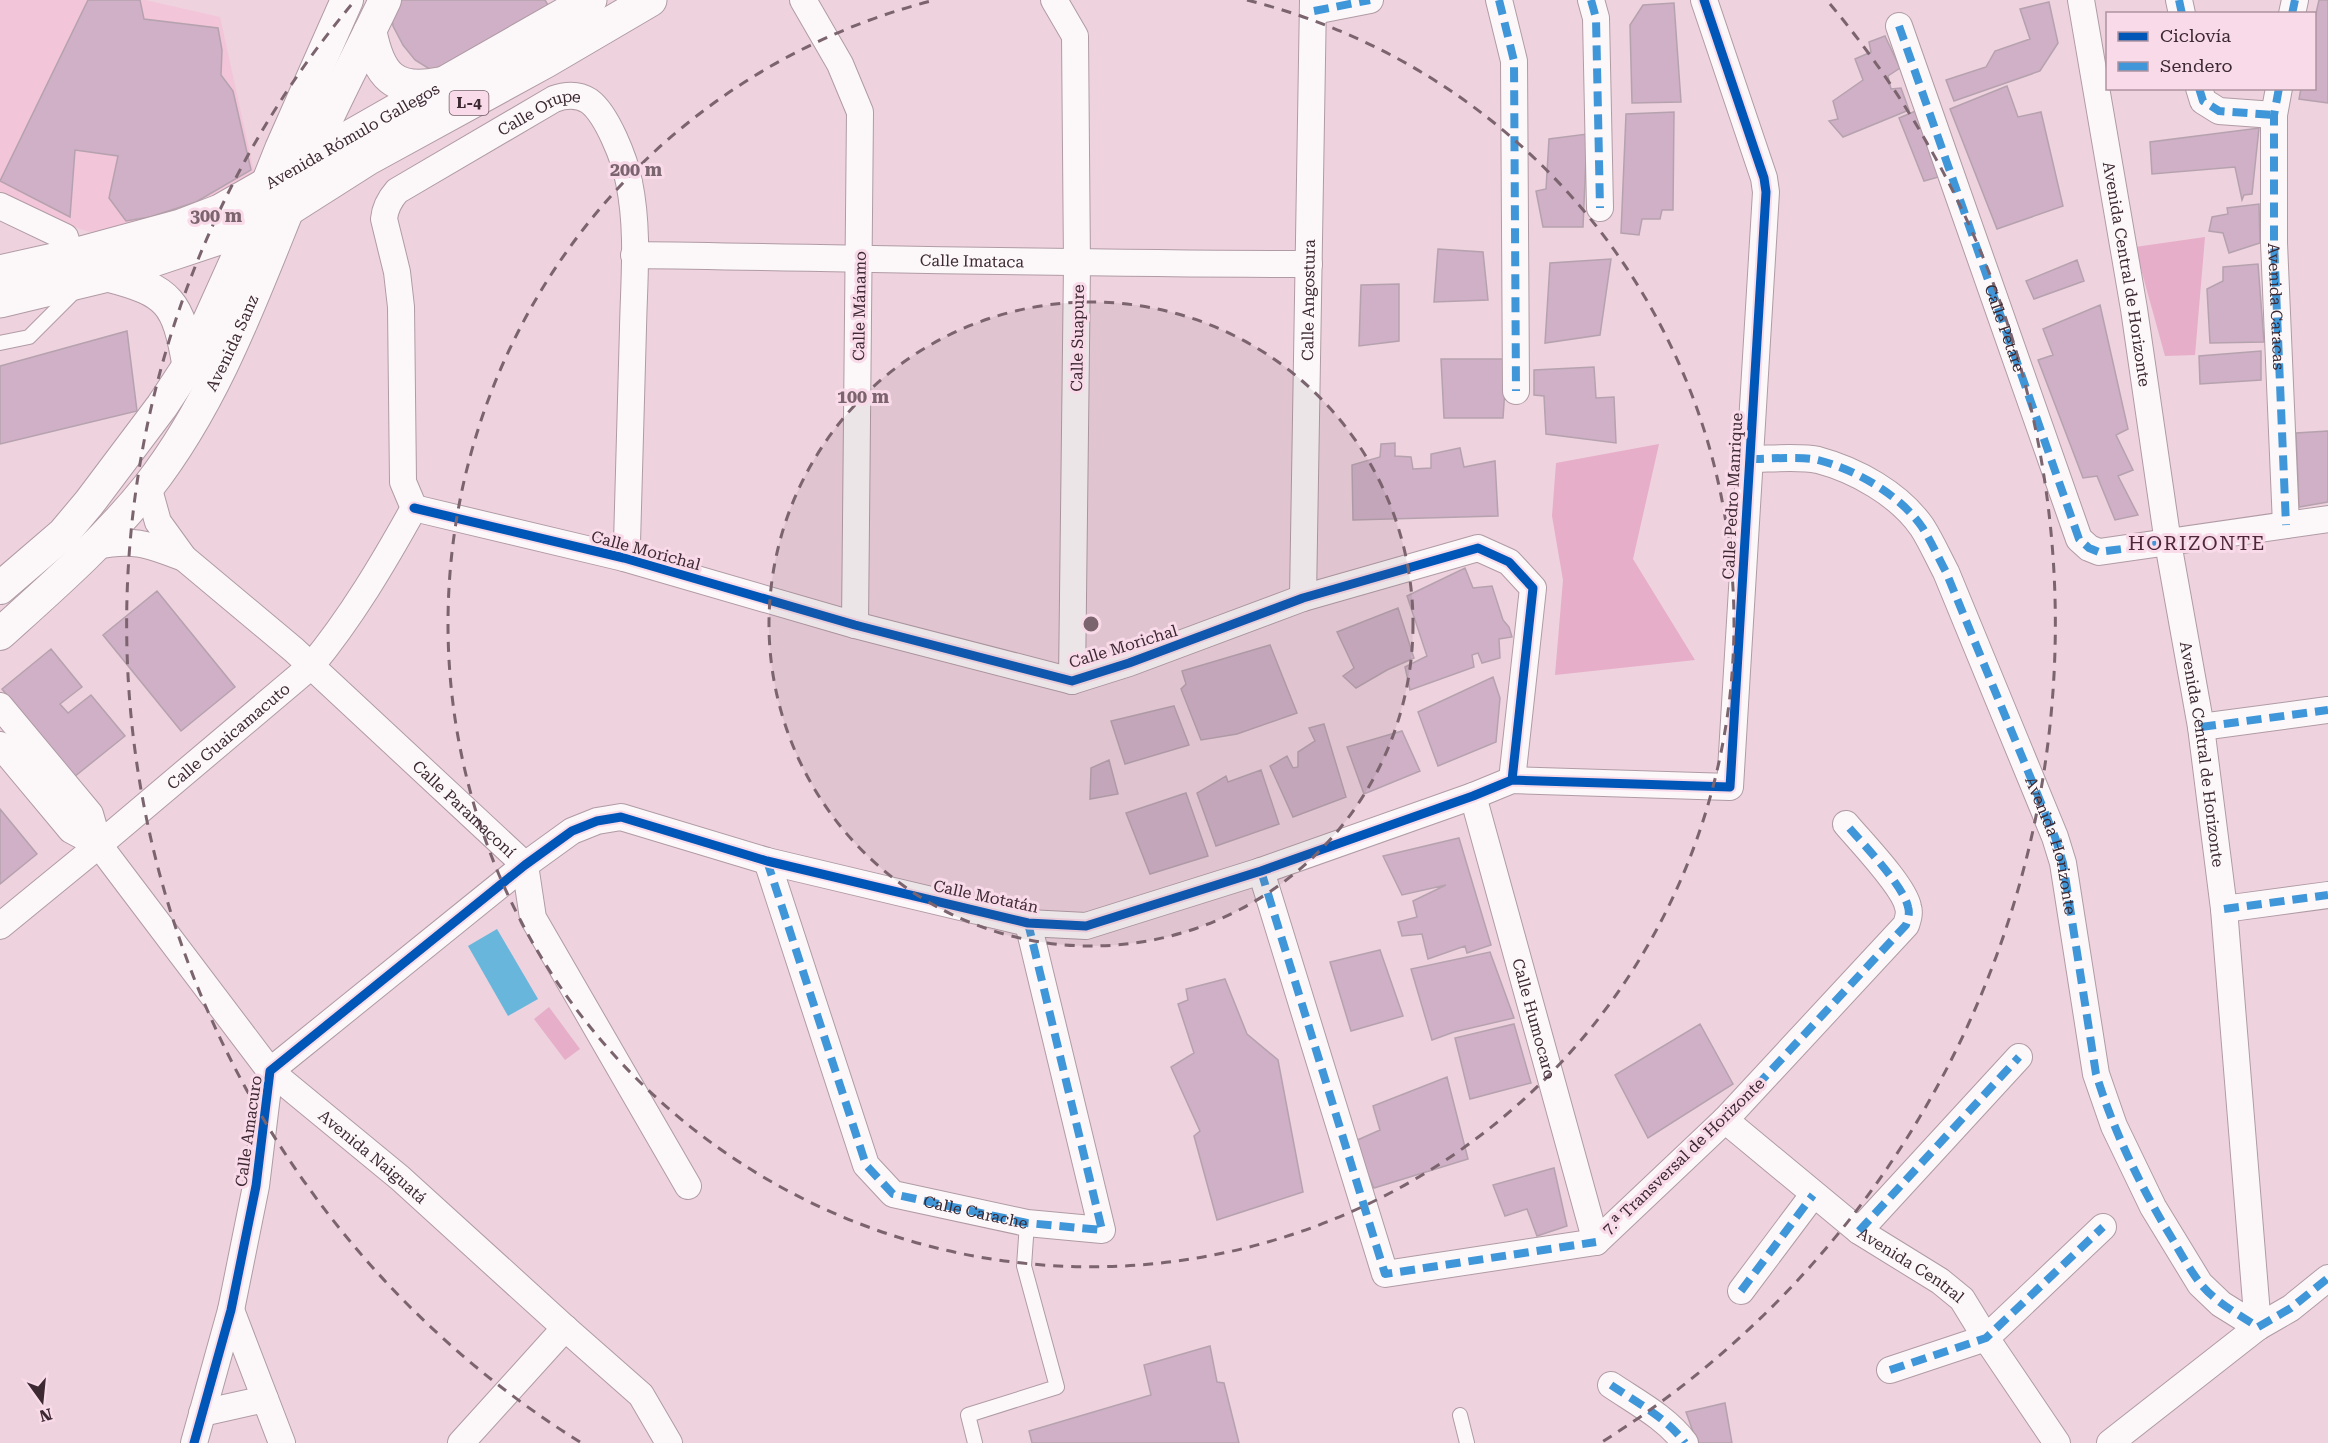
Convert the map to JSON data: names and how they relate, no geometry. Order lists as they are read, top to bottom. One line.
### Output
{"streets":{"main road":["L-4","Avenida Rómulo Gallegos"],"street":["Calle Orupe","Calle Imataca","Avenida Central de Horizonte","Calle Angostura","Calle Mánamo","Avenida Caracas","Calle Petare","Calle Suapure","Avenida Sanz","Calle Pedro Manrique","Calle Morichal","Calle Guaicamacuto","Calle Paramaconí","Avenida Horizonte","Calle Motatán","Calle Humocaro","Calle Amacuro","Avenida Naiguatá","7.ª Transversal de Horizonte","Calle Carache","Avenida Central"]},"crossings":[["Calle Orupe","Calle Imataca"],["Calle Orupe","Calle Morichal"],["Calle Orupe","Calle Guaicamacuto"],["Avenida Rómulo Gallegos","Avenida Sanz"],["Calle Imataca","Calle Angostura"],["Calle Imataca","Calle Mánamo"],["Calle Imataca","Calle Suapure"],["Avenida Central de Horizonte","Calle Petare"],["Avenida Central de Horizonte","Avenida Horizonte"],["Calle Angostura","Calle Morichal"],["Calle Mánamo","Calle Morichal"],["Avenida Caracas","Calle Petare"],["Calle Suapure","Calle Morichal"],["Avenida Sanz","Calle Paramaconí"],["Calle Pedro Manrique","Calle Morichal"],["Calle Pedro Manrique","Avenida Horizonte"],["Calle Pedro Manrique","Calle Motatán"],["Calle Morichal","Calle Guaicamacuto"],["Calle Morichal","Calle Motatán"],["Calle Guaicamacuto","Calle Paramaconí"],["Calle Guaicamacuto","Avenida Naiguatá"],["Calle Paramaconí","Calle Motatán"],["Calle Paramaconí","Calle Amacuro"],["Calle Motatán","Calle Humocaro"],["Calle Motatán","Calle Amacuro"],["Calle Motatán","7.ª Transversal de Horizonte"],["Calle Motatán","Calle Carache"],["Calle Humocaro","7.ª Transversal de Horizonte"],["Calle Amacuro","Avenida Naiguatá"],["7.ª Transversal de Horizonte","Avenida Central"]],"districts":["HORIZONTE"],"legend":["Ciclovía","Sendero"],"north":"bottom","rings":["200 m","300 m","100 m"]}
